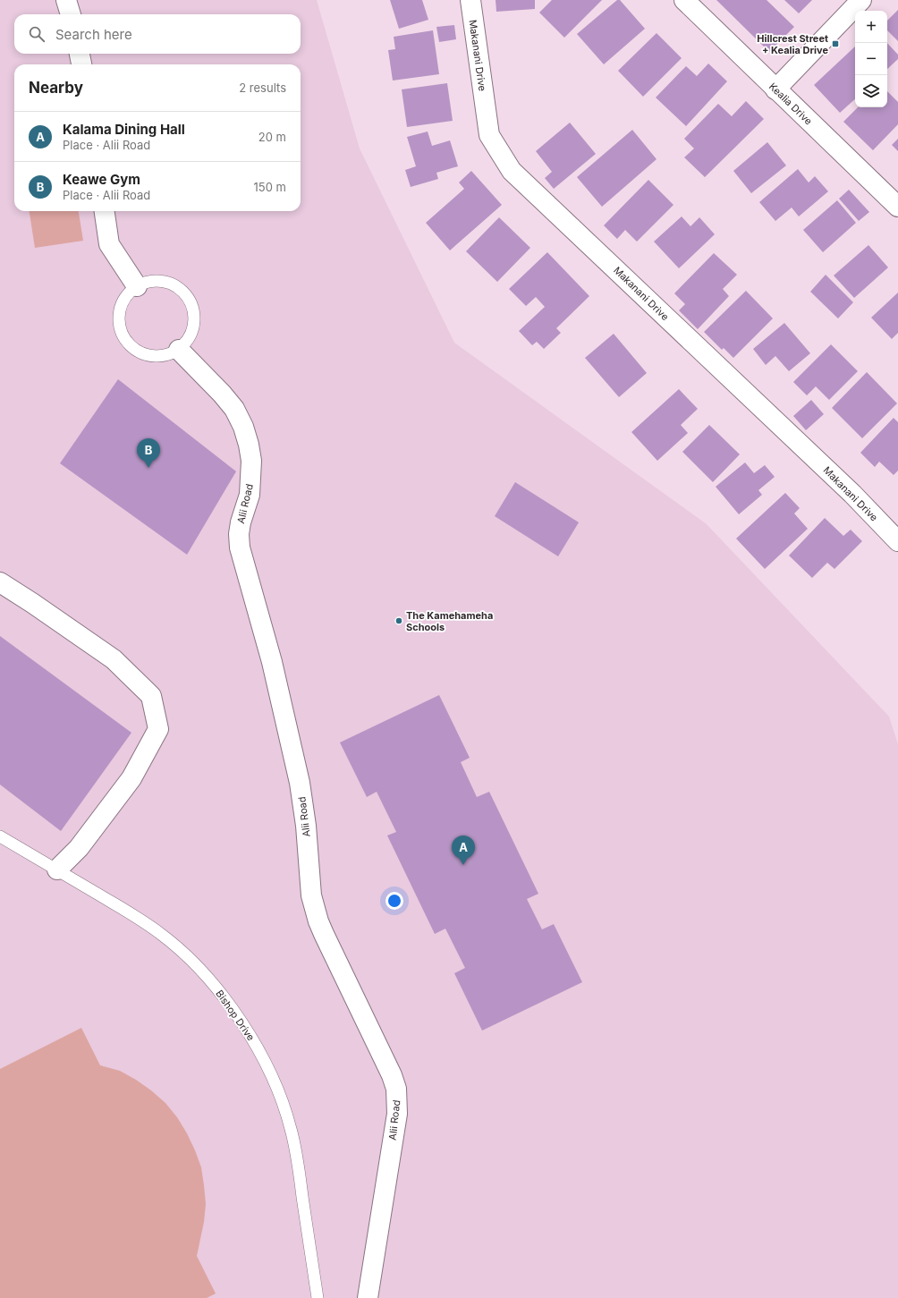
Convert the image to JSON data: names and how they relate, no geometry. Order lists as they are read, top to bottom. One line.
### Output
{"streets":{"street":["Makanani Drive","Kealia Drive","Alii Road"],"lane":["Bishop Drive"]},"places":{"transit":["Hillcrest Street + Kealia Drive"],"other":["The Kamehameha Schools"]},"page":{"map_buttons":["+","−"],"search":"Search here","heading":["Nearby","2 results"],"list":[{"mark":"A","name":"Kalama Dining Hall","note":"Place · Alii Road","value":"20 m"},{"mark":"B","name":"Keawe Gym","note":"Place · Alii Road","value":"150 m"}],"pins":["B","A"]}}
